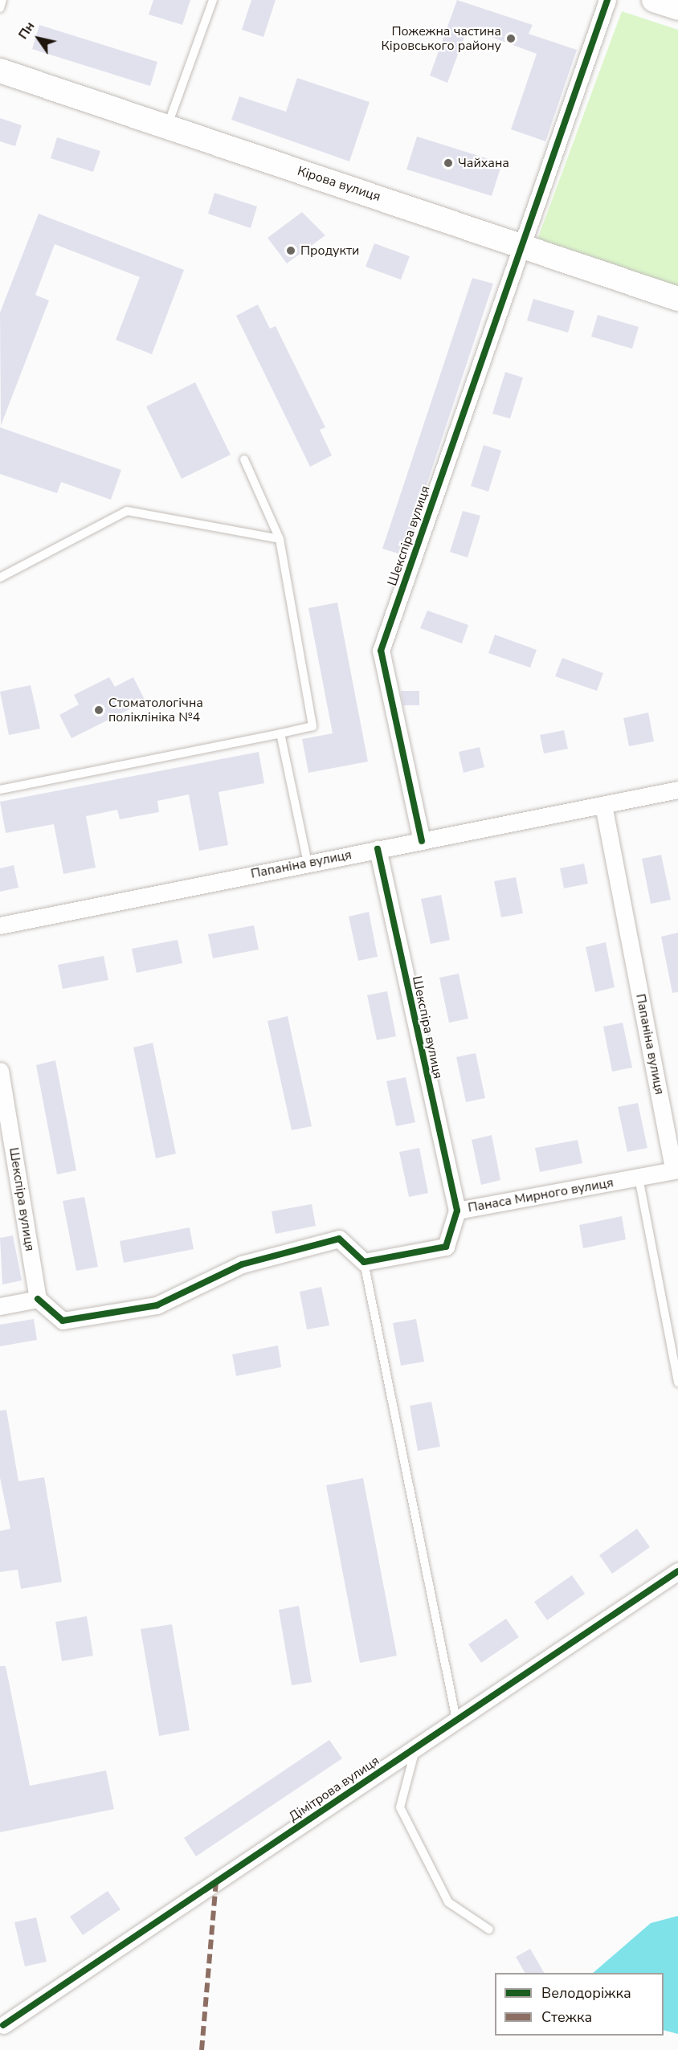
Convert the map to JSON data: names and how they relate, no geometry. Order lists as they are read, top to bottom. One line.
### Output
{"streets":{"street":["Кірова вулиця","Шекспіра вулиця","Папаніна вулиця","Панаса Мирного вулиця","Дімітрова вулиця"]},"crossings":[["Кірова вулиця","Шекспіра вулиця"],["Шекспіра вулиця","Папаніна вулиця"],["Шекспіра вулиця","Панаса Мирного вулиця"],["Папаніна вулиця","Панаса Мирного вулиця"]],"places":["Пожежна частина Кіровського району","Чайхана","Продукти","Стоматологічна поліклініка №4"],"legend":["Велодоріжка","Стежка"],"north":"top left"}
